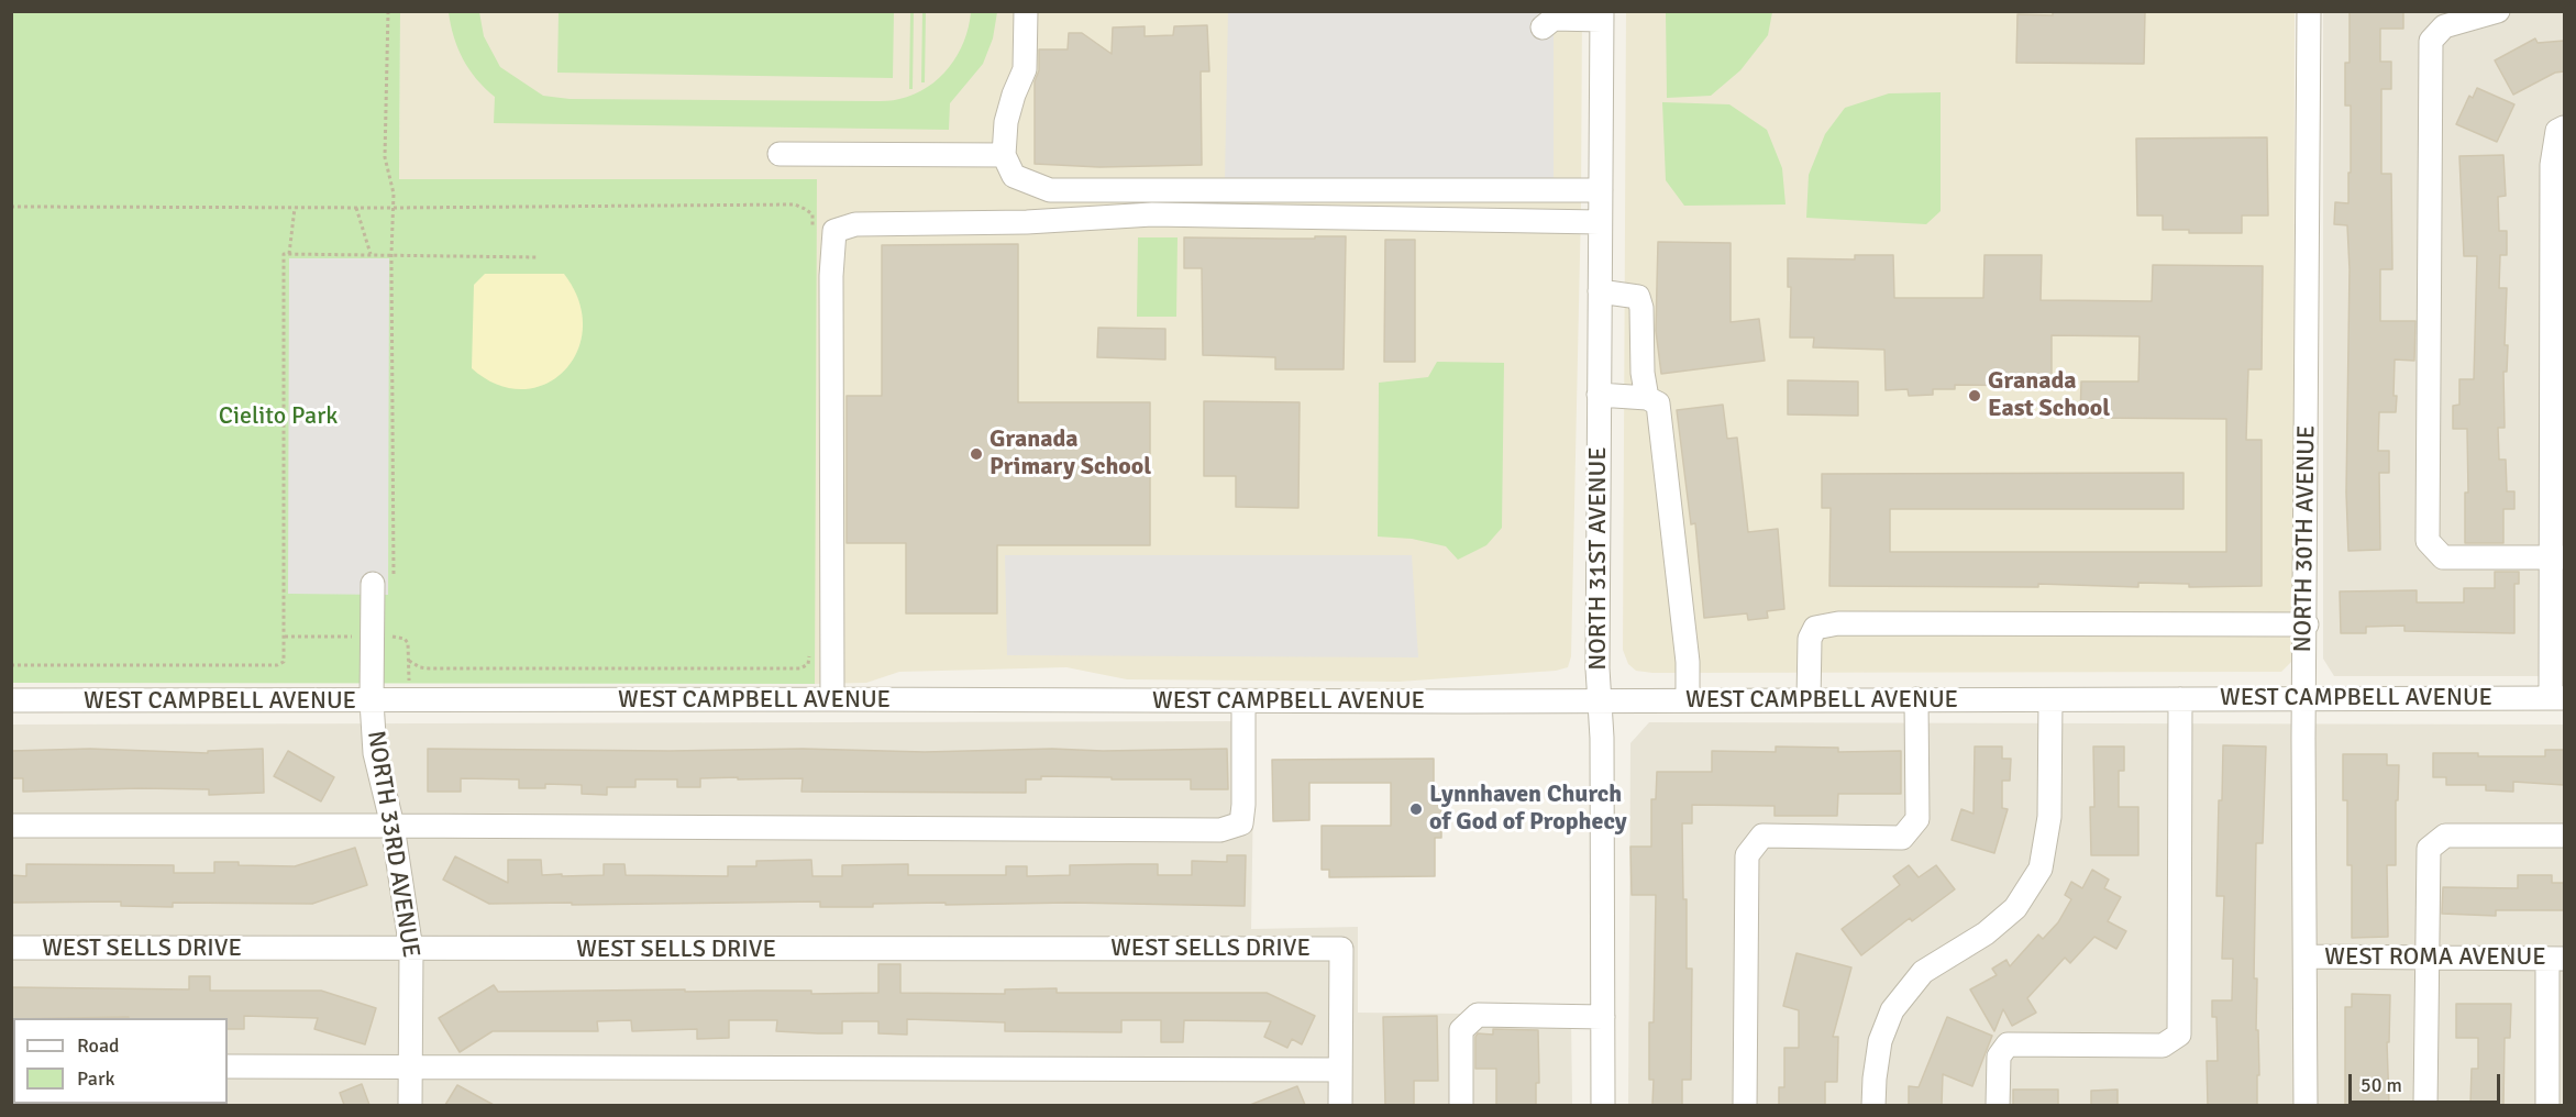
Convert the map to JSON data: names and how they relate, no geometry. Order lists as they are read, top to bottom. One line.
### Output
{"streets":{"street":["NORTH 30TH AVENUE","NORTH 31ST AVENUE","WEST CAMPBELL AVENUE","NORTH 33RD AVENUE","WEST SELLS DRIVE","WEST ROMA AVENUE"]},"crossings":[["NORTH 30TH AVENUE","WEST CAMPBELL AVENUE"],["NORTH 30TH AVENUE","WEST ROMA AVENUE"],["NORTH 31ST AVENUE","WEST CAMPBELL AVENUE"],["WEST CAMPBELL AVENUE","NORTH 33RD AVENUE"],["NORTH 33RD AVENUE","WEST SELLS DRIVE"]],"parks":["Cielito Park"],"places":["Granada East School","Granada Primary School","Lynnhaven Church of God of Prophecy"],"legend":["Road","Park"],"scale_bar":"50 m"}
